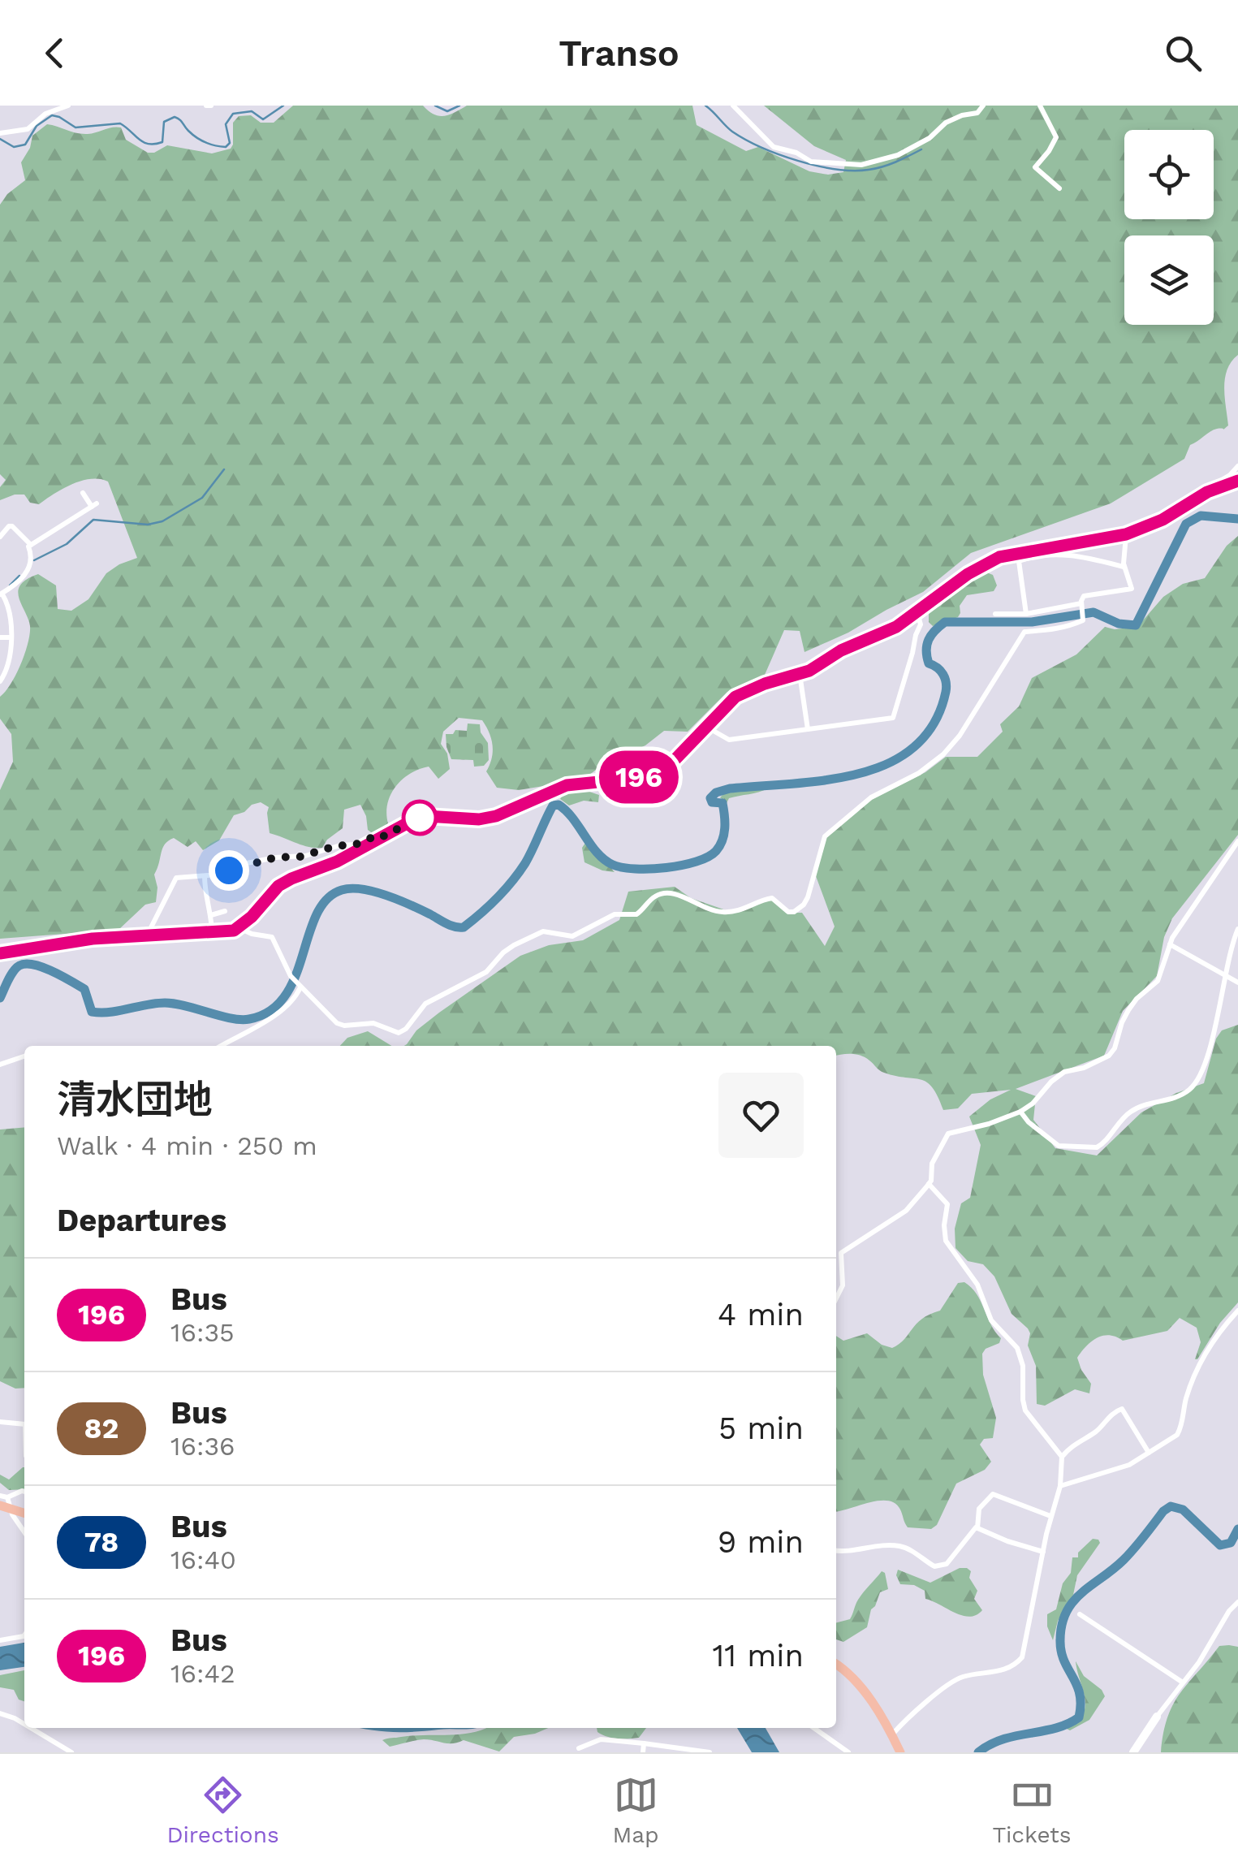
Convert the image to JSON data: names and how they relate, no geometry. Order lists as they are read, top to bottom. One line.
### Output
{"lines":["bus line 196"],"page":{"header":"Transo","on_map":"196","heading":[["清水団地","Walk · 4 min · 250 m"],"Departures"],"list":[{"mark":"196","name":"Bus","note":"16:35","value":"4 min"},{"mark":"82","name":"Bus","note":"16:36","value":"5 min"},{"mark":"78","name":"Bus","note":"16:40","value":"9 min"},{"mark":"196","name":"Bus","note":"16:42","value":"11 min"}],"tabs":["Directions","Map","Tickets"]}}
